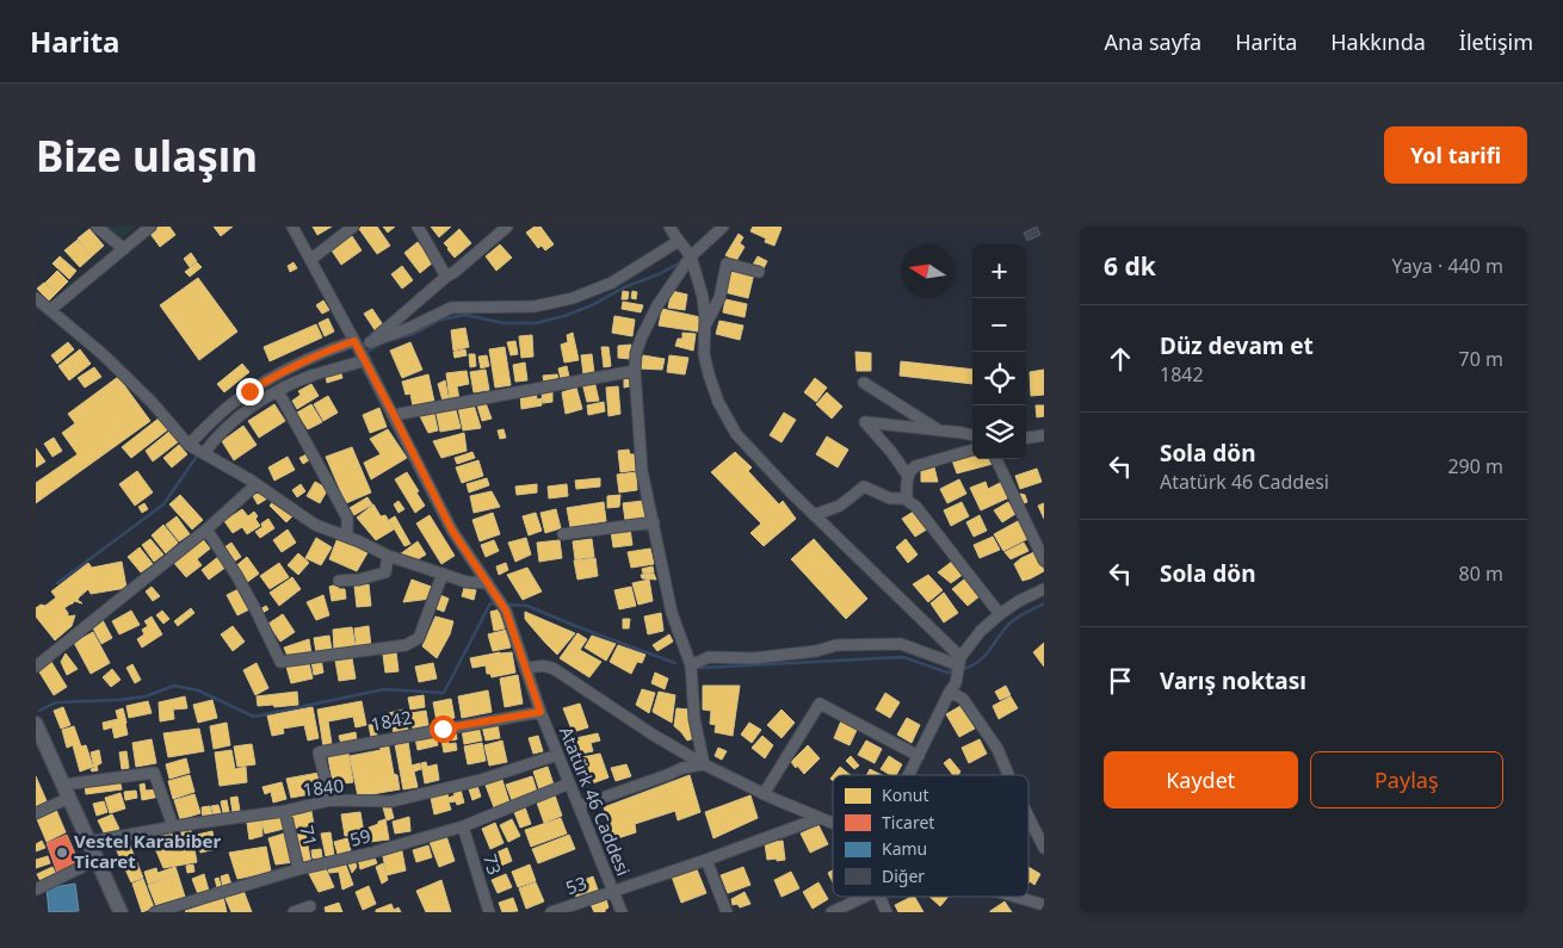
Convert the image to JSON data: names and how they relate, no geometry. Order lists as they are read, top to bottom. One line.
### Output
{"streets":{"street":["1842","1840","Atatürk 46 Caddesi","71","59","73","53"]},"crossings":[["1842","1840"],["1842","Atatürk 46 Caddesi"],["1840","Atatürk 46 Caddesi"],["1840","71"],["Atatürk 46 Caddesi","59"],["Atatürk 46 Caddesi","53"],["71","59"],["59","73"]],"places":["Vestel Karabiber Ticaret"],"legend":["Konut","Ticaret","Kamu","Diğer"],"north":"left","page":{"header":"Harita","nav":["Ana sayfa","Harita","Hakkında","İletişim"],"buttons":["Yol tarifi",["Kaydet","Paylaş"]],"title":"Bize ulaşın","heading":["6 dk","Yaya · 440 m"],"map_buttons":["+","−"],"list":[["Düz devam et","1842","70 m"],["Sola dön","Atatürk 46 Caddesi","290 m"],["Sola dön","80 m"],"Varış noktası"]}}
